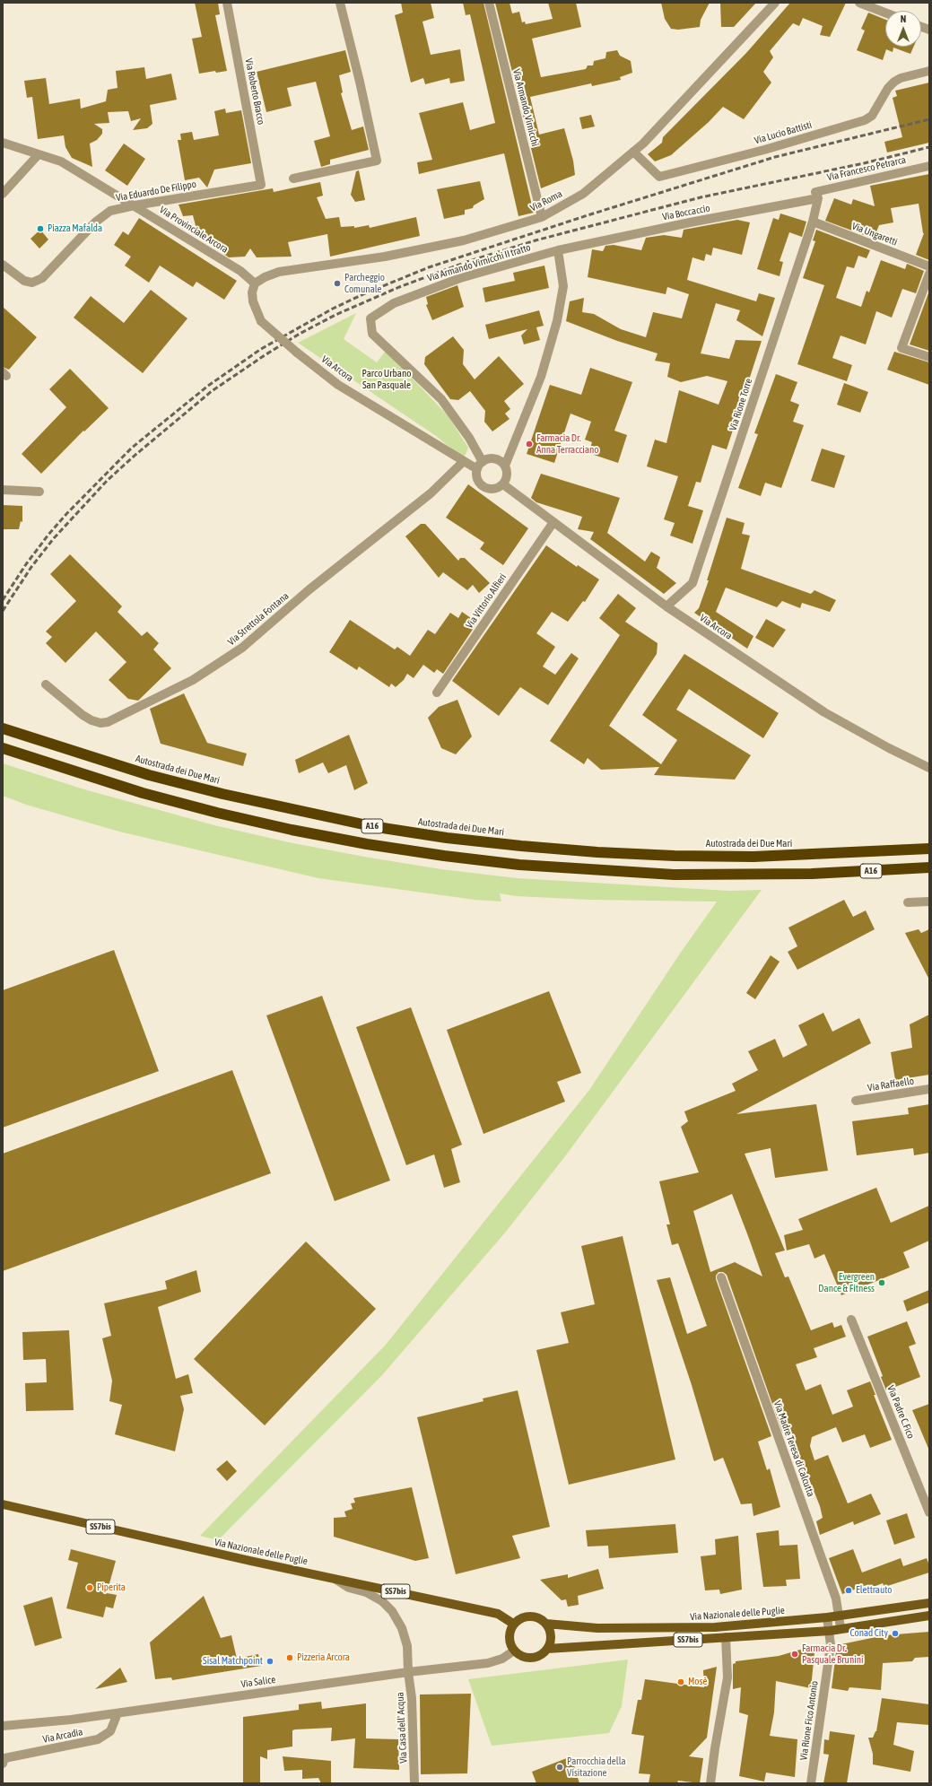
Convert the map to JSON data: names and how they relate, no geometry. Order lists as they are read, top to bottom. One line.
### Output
{"streets":{"highway":["Autostrada dei Due Mari","A16"],"main road":["SS7bis","Via Nazionale delle Puglie"],"street":["Via Roberto Bracco","Via Armando Virnicchi","Via Lucio Battisti","Via Francesco Petrarca","Via Eduardo De Filippo","Via Roma","Via Boccaccio","Via Provinciale Arcora","Via Ungaretti","Via Armando Virnicchi II tratto","Via Arcora","Via Rione Torre","Via Vittorio Alfieri","Via Strettola Fontana","Via Raffaello","Via Padre C.Fico","Via Madre Teresa di Calcutta","Via Salice","Via Rione Fico Antonio","Via Casa dell' Acqua","Via Arcadia"]},"crossings":[["Via Roberto Bracco","Via Eduardo De Filippo"],["Via Armando Virnicchi","Via Roma"],["Via Lucio Battisti","Via Roma"],["Via Francesco Petrarca","Via Boccaccio"],["Via Francesco Petrarca","Via Rione Torre"],["Via Eduardo De Filippo","Via Provinciale Arcora"],["Via Roma","Via Provinciale Arcora"],["Via Roma","Via Arcora"],["Via Boccaccio","Via Armando Virnicchi II tratto"],["Via Boccaccio","Via Rione Torre"],["Via Provinciale Arcora","Via Arcora"],["Via Ungaretti","Via Rione Torre"],["Via Armando Virnicchi II tratto","Via Arcora"],["Via Arcora","Via Rione Torre"],["Via Arcora","Via Vittorio Alfieri"],["Via Arcora","Via Strettola Fontana"],["Via Madre Teresa di Calcutta","SS7bis"],["Via Madre Teresa di Calcutta","Via Nazionale delle Puglie"],["SS7bis","Via Nazionale delle Puglie"],["SS7bis","Via Salice"],["SS7bis","Via Rione Fico Antonio"],["Via Nazionale delle Puglie","Via Salice"],["Via Nazionale delle Puglie","Via Rione Fico Antonio"],["Via Nazionale delle Puglie","Via Casa dell' Acqua"],["Via Salice","Via Casa dell' Acqua"],["Via Salice","Via Arcadia"]],"parks":["Parco Urbano San Pasquale"],"places":["Piazza Mafalda","Parcheggio Comunale","Farmacia Dr. Anna Terracciano","Evergreen Dance & Fitness","Piperita","Elettrauto","Conad City","Farmacia Dr. Pasquale Brunini","Pizzeria Arcora","Sisal Matchpoint","Mosè","Parrocchia della Visitazione"],"north":"top"}
